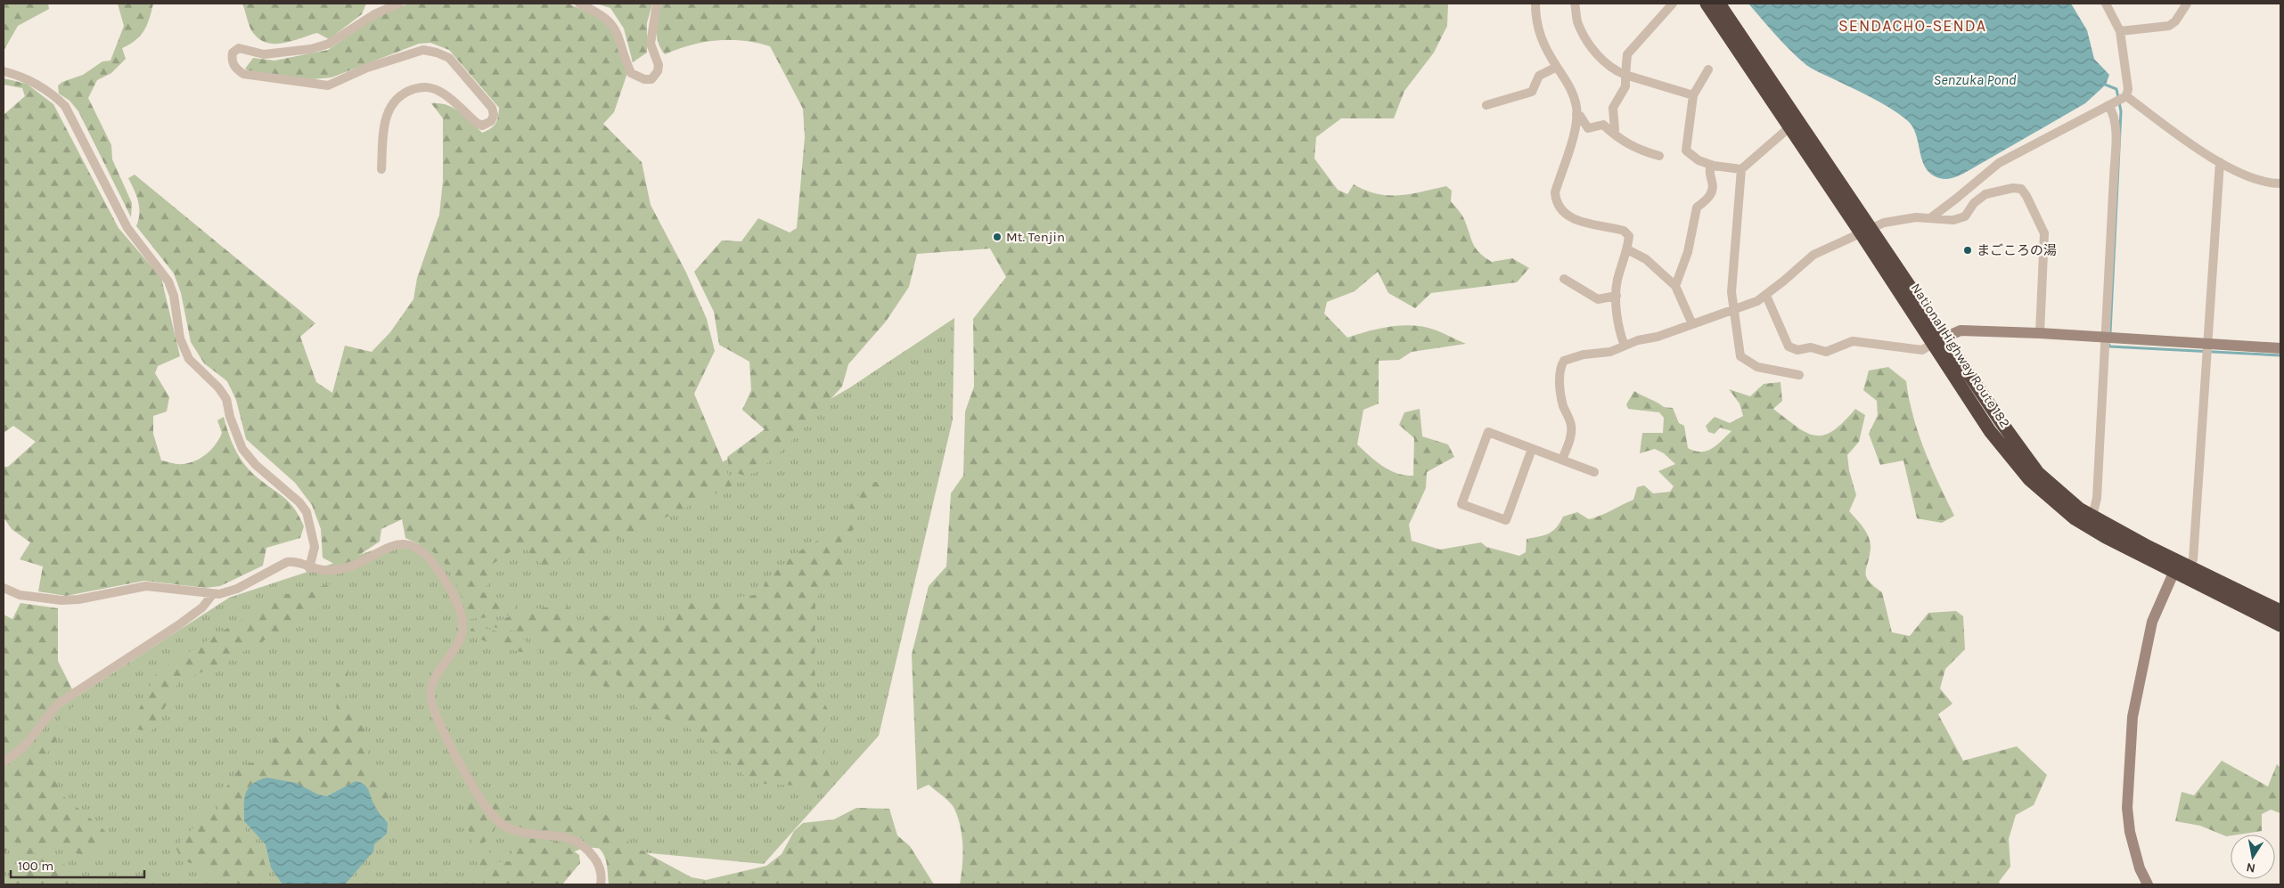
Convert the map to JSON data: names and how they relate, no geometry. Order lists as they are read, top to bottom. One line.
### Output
{"streets":{"highway":["National Highway Route 182"]},"districts":["SENDACHO-SENDA"],"water":["Senzuka Pond"],"places":["Mt. Tenjin","まごころの湯"],"scale_bar":"100 m","north":"bottom"}
